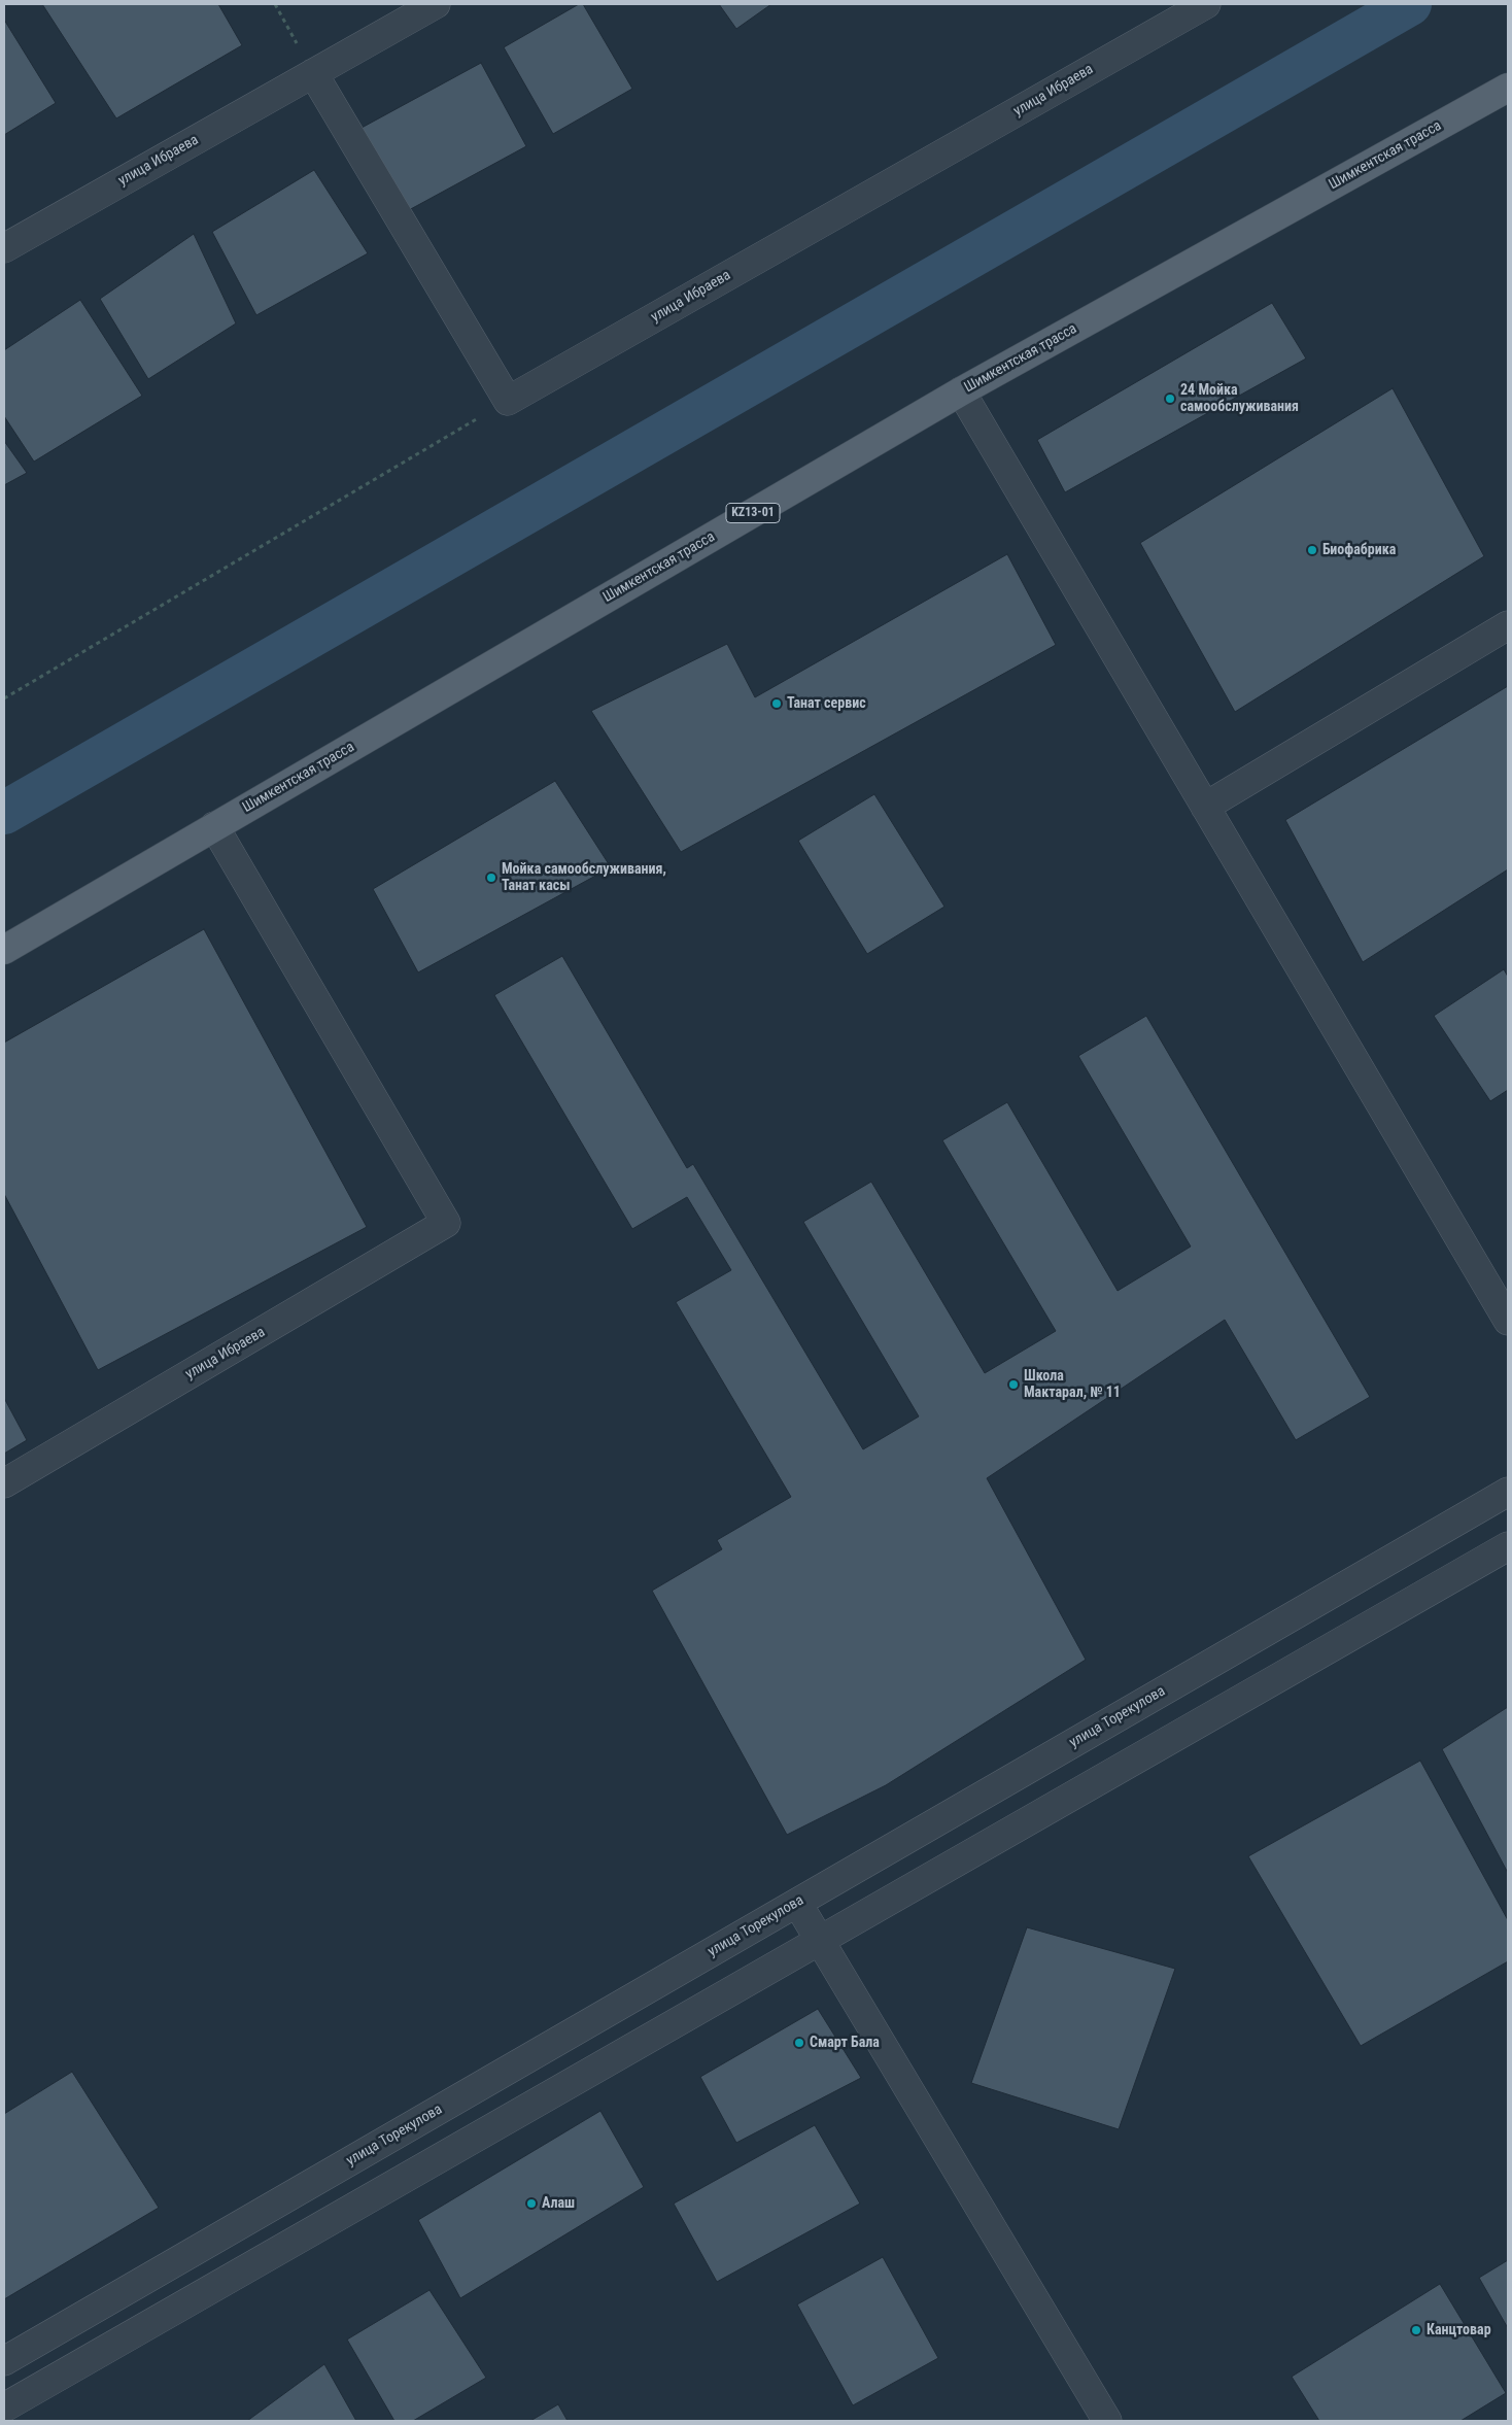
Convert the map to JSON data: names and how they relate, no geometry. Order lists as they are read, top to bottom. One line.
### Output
{"streets":{"main road":["Шимкентская трасса","KZ13-01"],"street":["улица Ибраева","улица Торекулова"]},"crossings":[["улица Ибраева","Шимкентская трасса"]],"places":["24 Мойка самообслуживания","Биофабрика","Танат сервис","Мойка самообслуживания, Танат касы","Школа Мактарал, № 11","Смарт Бала","Алаш","Канцтовар"]}
